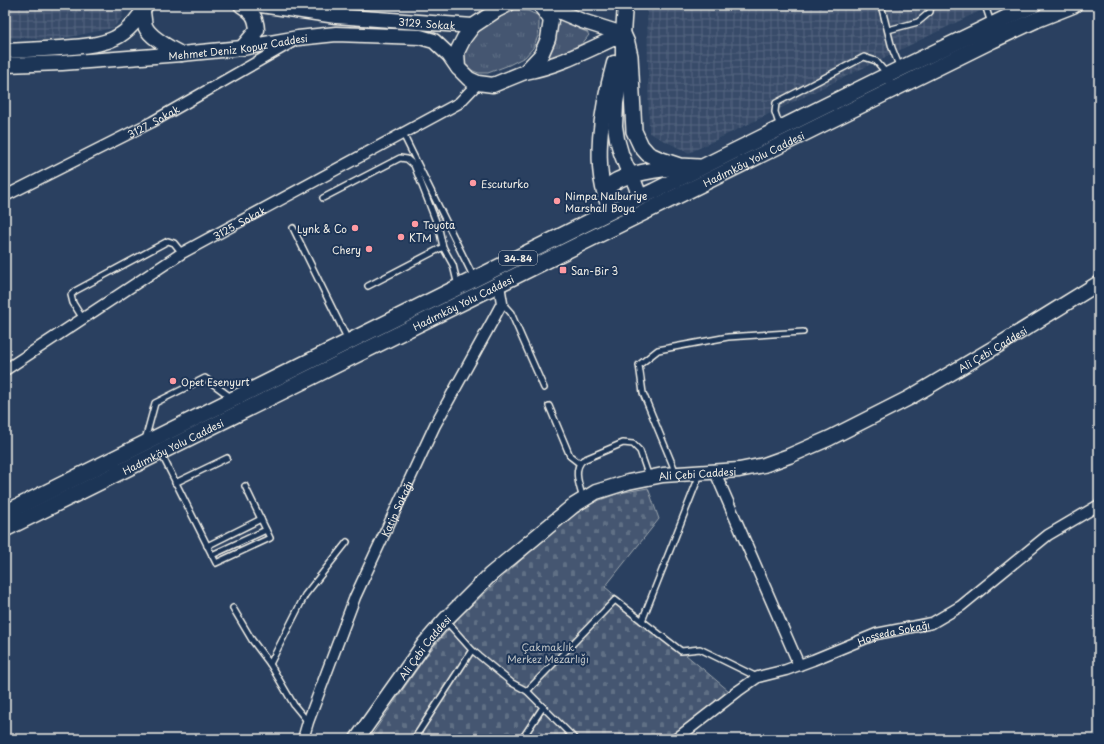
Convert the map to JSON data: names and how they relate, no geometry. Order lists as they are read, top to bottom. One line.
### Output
{"streets":{"main road":["Hadımköy Yolu Caddesi","34-84"],"street":["3129. Sokak","Mehmet Deniz Kopuz Caddesi","3127. Sokak","3125. Sokak","Ali Çebi Caddesi","Katip Sokağı","Hoşseda Sokağı"]},"crossings":[["Mehmet Deniz Kopuz Caddesi","3127. Sokak"],["Mehmet Deniz Kopuz Caddesi","3125. Sokak"]],"parks":["Çakmaklık Merkez Mezarlığı"],"places":{"other":["Escuturko","Nimpa Nalburiye Marshall Boya","Toyota","Lynk & Co","KTM","Chery","Opet Esenyurt"],"transit":["San-Bir 3"]}}
